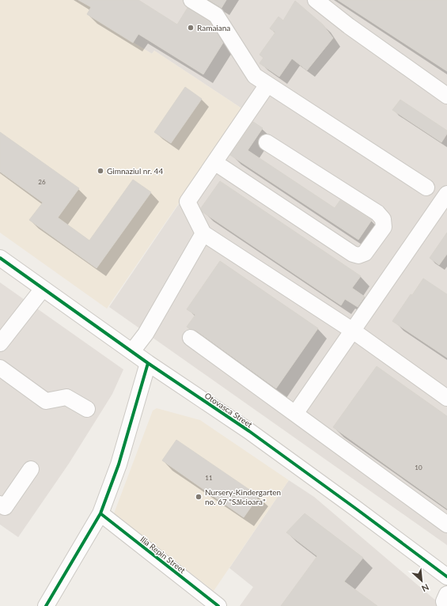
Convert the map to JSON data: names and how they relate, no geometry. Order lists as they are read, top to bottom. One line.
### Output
{"streets":{"street":["Otovasca Street","Ilia Repin Street"]},"places":["Ramaiana","Gimnaziul nr. 44","Nursery-Kindergarten no. 67 \"Sălcioara\""],"house_numbers":["26","10","11"],"north":"bottom right"}
